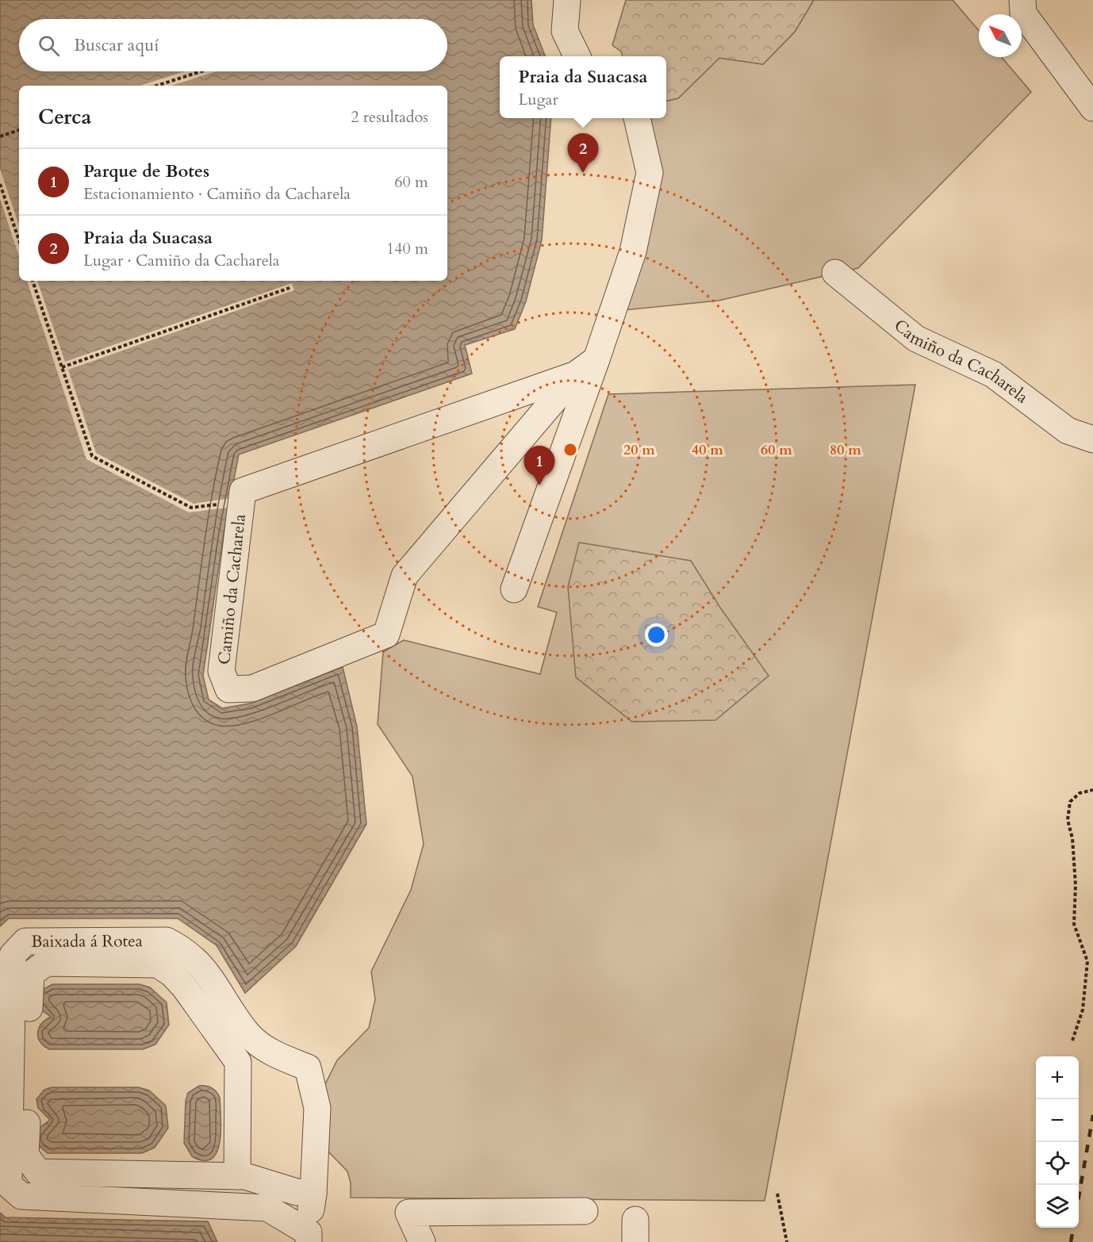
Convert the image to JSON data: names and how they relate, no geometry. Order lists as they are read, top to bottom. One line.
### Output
{"streets":{"street":["Camiño da Cacharela","Baixada á Rotea"]},"north":"top left","page":{"search":"Buscar aquí","popup":["Praia da Suacasa","Lugar"],"heading":["Cerca","2 resultados"],"pins":["2","1"],"list":[{"mark":"1","name":"Parque de Botes","note":"Estacionamiento · Camiño da Cacharela","value":"60 m"},{"mark":"2","name":"Praia da Suacasa","note":"Lugar · Camiño da Cacharela","value":"140 m"}],"map_buttons":["+","−"]},"rings":["20 m","40 m","60 m","80 m"]}
